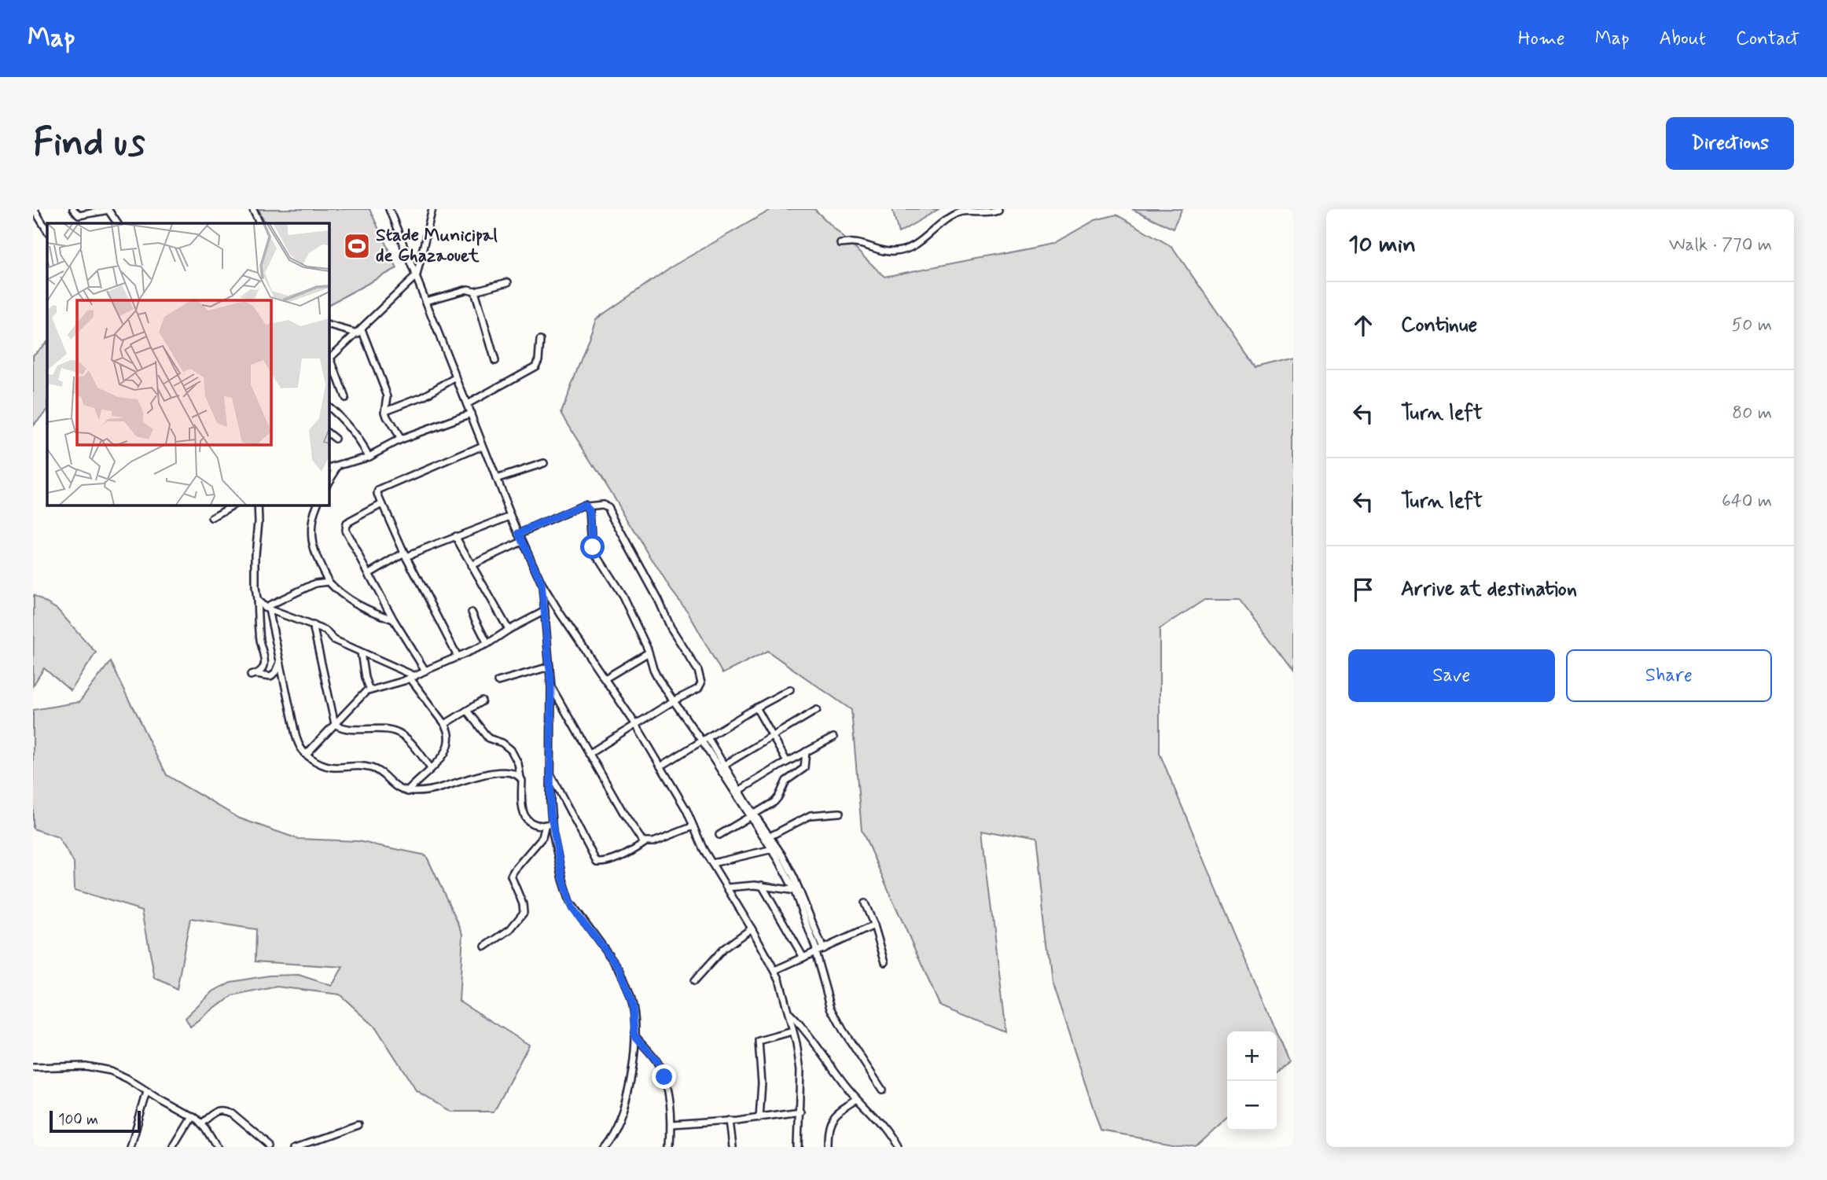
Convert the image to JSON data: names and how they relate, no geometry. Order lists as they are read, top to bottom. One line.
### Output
{"places":{"sports":["Stade Municipal de Ghazaouet"]},"scale_bar":"100 m","page":{"header":"Map","nav":["Home","Map","About","Contact"],"buttons":["Directions",["Save","Share"]],"title":"Find us","heading":["10 min","Walk · 770 m"],"list":[["Continue","50 m"],["Turn left","80 m"],["Turn left","640 m"],"Arrive at destination"],"map_buttons":["+","−"],"scale":"100 m"}}
